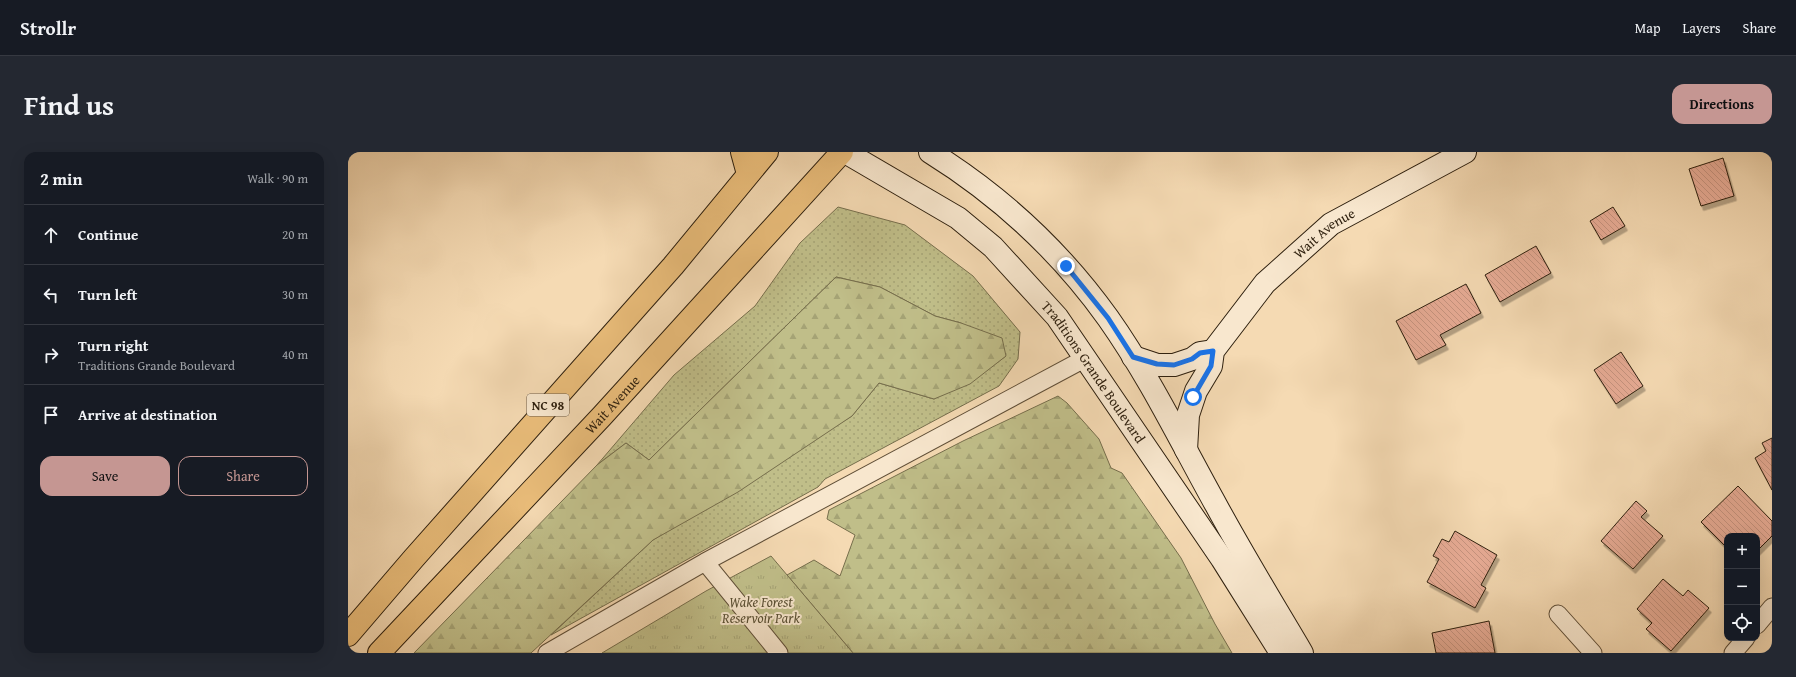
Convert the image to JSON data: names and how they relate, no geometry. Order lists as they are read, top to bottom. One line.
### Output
{"streets":{"highway":["Wait Avenue","NC 98"],"main road":["Traditions Grande Boulevard"]},"crossings":[["Wait Avenue","Traditions Grande Boulevard"]],"parks":["Wake Forest Reservoir Park"],"page":{"header":"Strollr","nav":["Map","Layers","Share"],"title":"Find us","buttons":["Directions",["Save","Share"]],"heading":["2 min","Walk · 90 m"],"list":[["Continue","20 m"],["Turn left","30 m"],["Turn right","Traditions Grande Boulevard","40 m"],"Arrive at destination"],"map_buttons":["+","−"]}}
